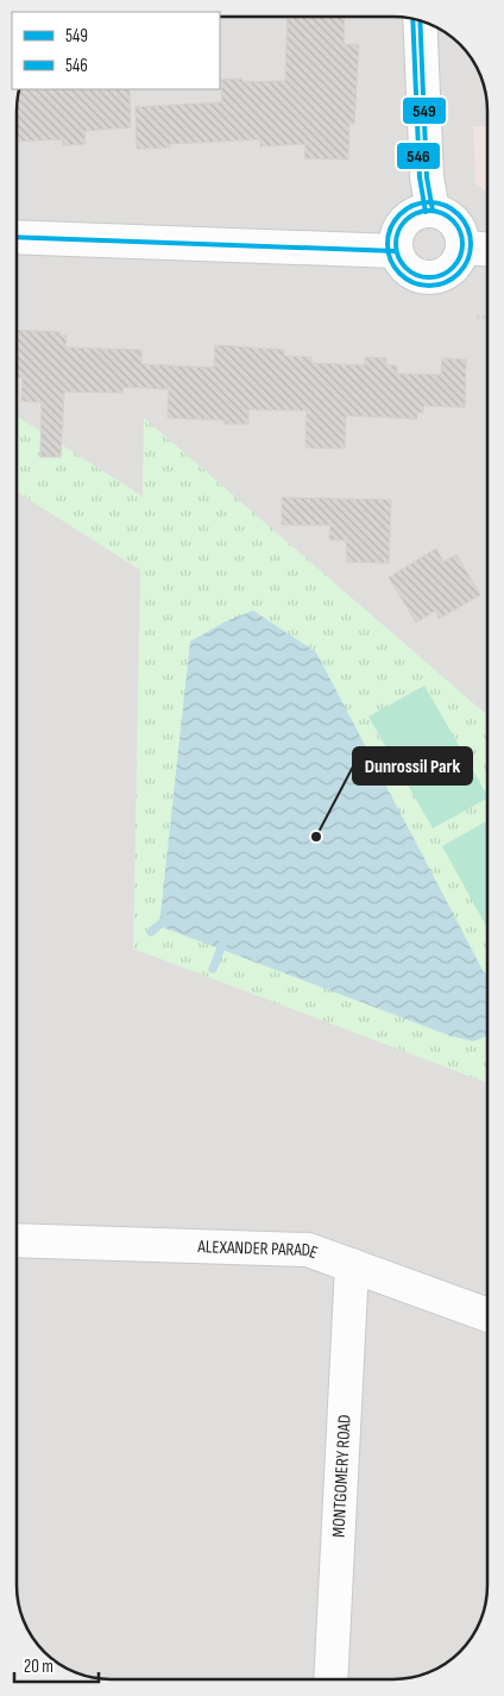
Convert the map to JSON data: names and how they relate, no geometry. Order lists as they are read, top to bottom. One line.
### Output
{"streets":{"street":["ALEXANDER PARADE","MONTGOMERY ROAD"]},"crossings":[["ALEXANDER PARADE","MONTGOMERY ROAD"]],"places":["Dunrossil Park"],"lines":["transit line 546","transit line 549"],"legend":["549","546"],"scale_bar":"20 m"}
